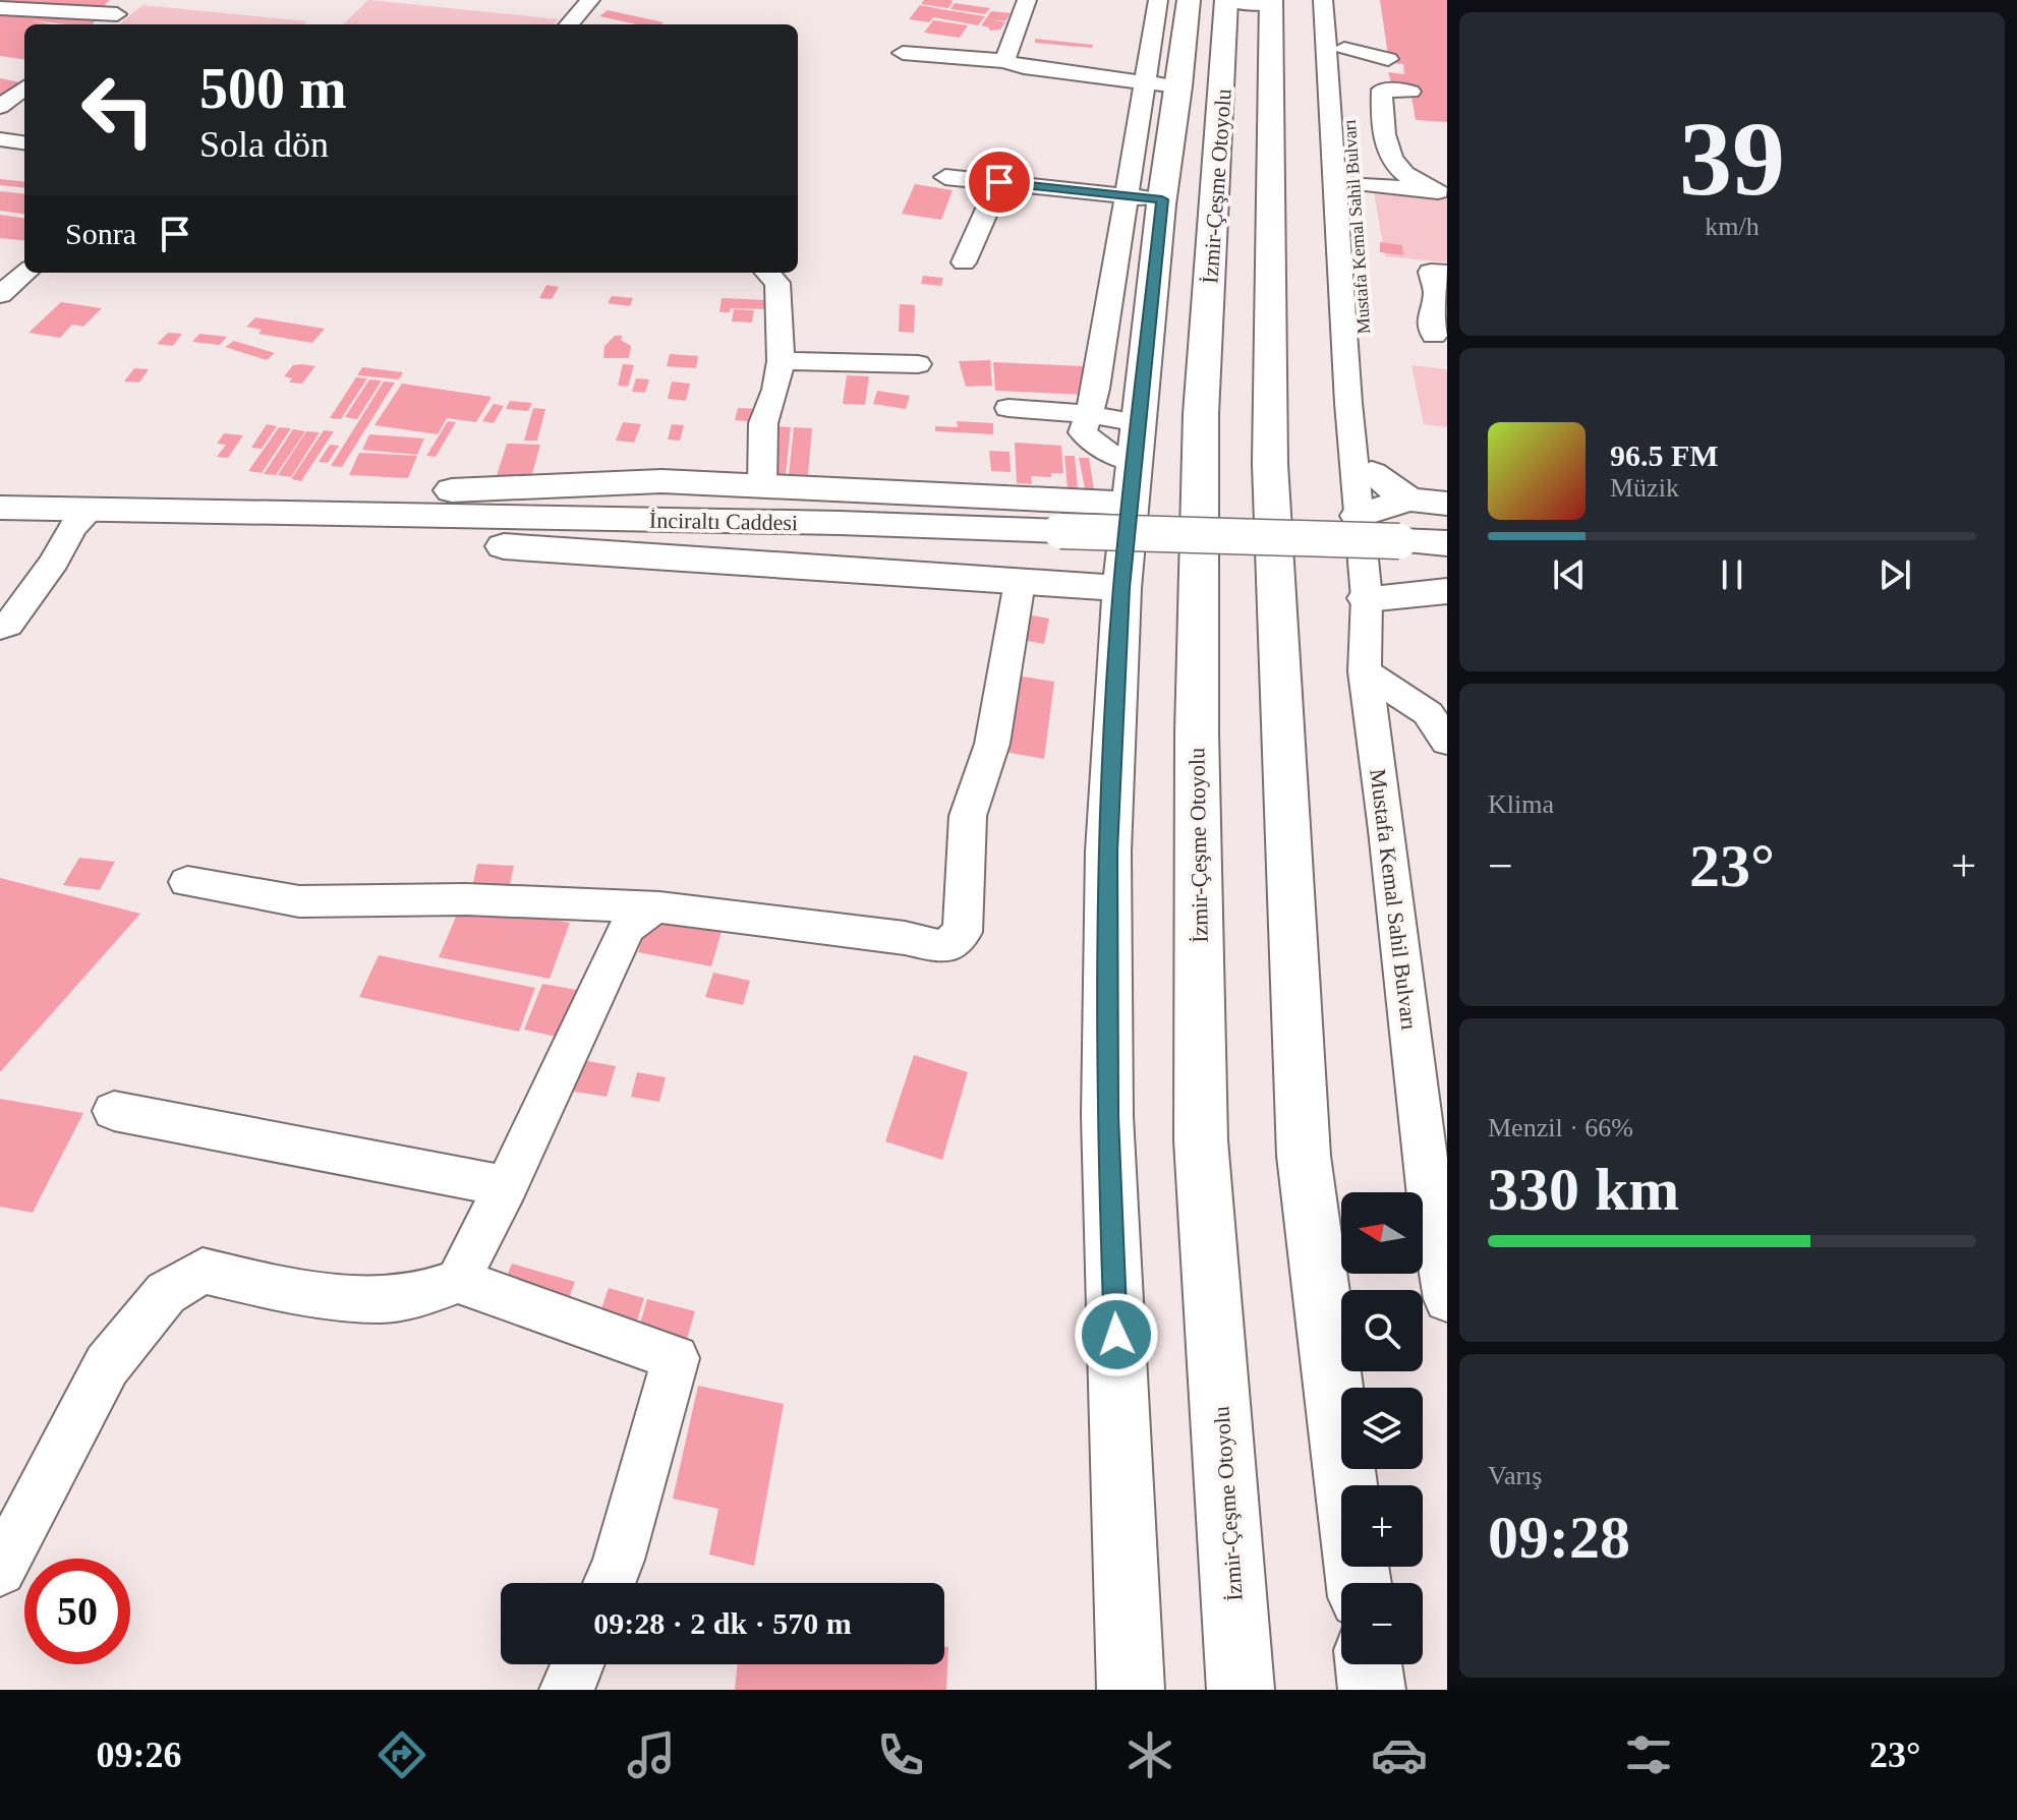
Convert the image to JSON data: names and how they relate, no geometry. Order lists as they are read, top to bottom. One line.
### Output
{"streets":{"main road":["İzmir-Çeşme Otoyolu","İnciraltı Caddesi"],"street":["Mustafa Kemal Sahil Bulvarı"]},"north":"left","page":{"tile":[["39","km/h"],"Klima",["Menzil · 66%","330 km"],["Varış","09:28"]],"turn":["500 m","Sola dön"],"then":"Sonra","song":["96.5 FM","Müzik"],"heat":["−","23°","+"],"map_buttons":["+","−"],"limit":"50","trip":"09:28 · 2 dk · 570 m","tabs":["09:26","23°"]}}
